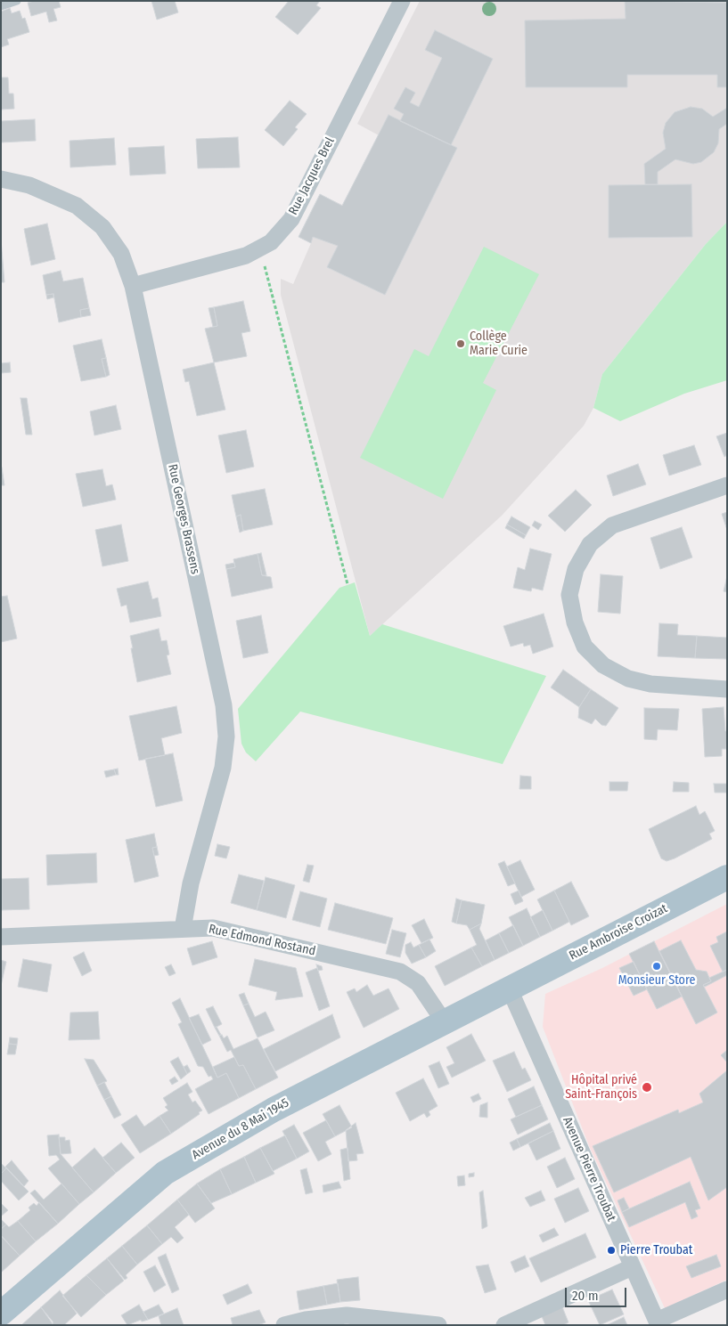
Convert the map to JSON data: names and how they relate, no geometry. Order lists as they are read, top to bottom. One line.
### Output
{"streets":{"main road":["Rue Ambroise Croizat","Avenue du 8 Mai 1945"],"street":["Rue Jacques Brel","Rue Georges Brassens","Rue Edmond Rostand","Avenue Pierre Troubat"]},"crossings":[["Rue Jacques Brel","Rue Georges Brassens"],["Rue Georges Brassens","Rue Edmond Rostand"],["Rue Ambroise Croizat","Avenue du 8 Mai 1945"],["Rue Ambroise Croizat","Avenue Pierre Troubat"],["Rue Edmond Rostand","Avenue du 8 Mai 1945"],["Avenue du 8 Mai 1945","Avenue Pierre Troubat"]],"places":["Collège Marie Curie","Monsieur Store","Hôpital privé Saint-François","Pierre Troubat"],"scale_bar":"20 m"}
